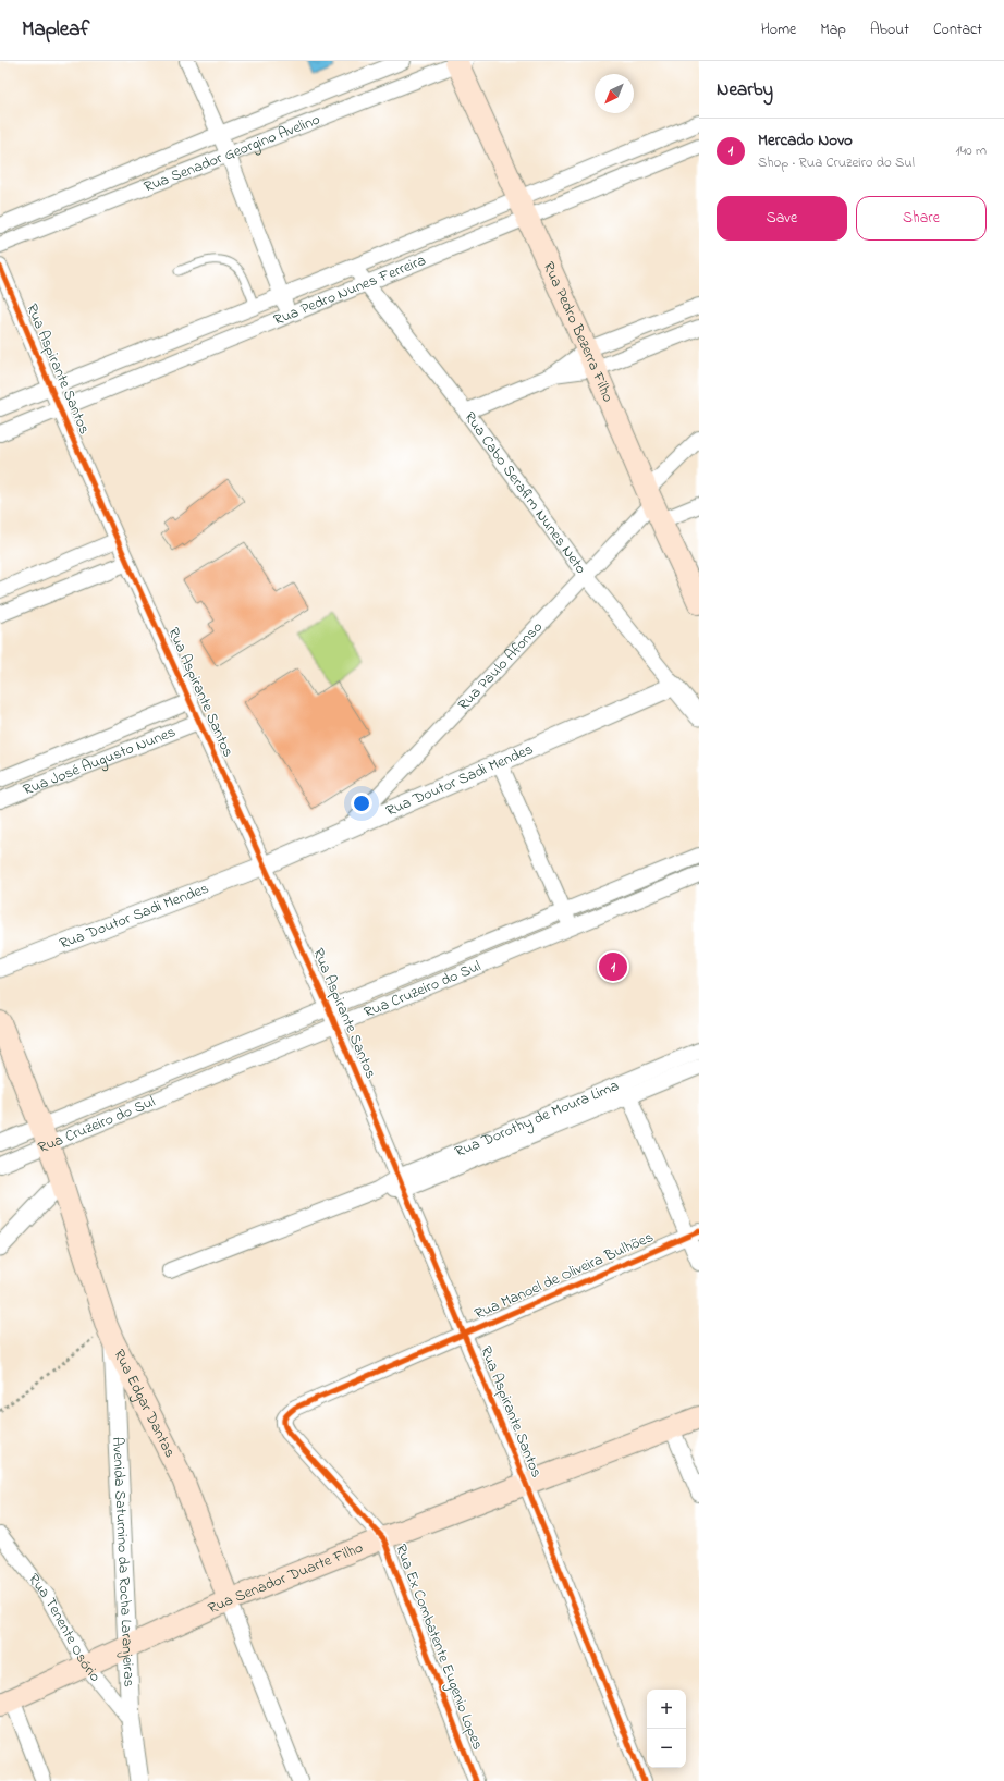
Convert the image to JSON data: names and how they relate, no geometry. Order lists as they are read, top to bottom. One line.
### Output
{"streets":{"main road":["Rua Pedro Bezerra Filho","Rua Edgar Dantas","Rua Senador Duarte Filho"],"street":["Rua Senador Georgino Avelino","Rua Pedro Nunes Ferreira","Rua Aspirante Santos","Rua Cabo Serafim Nunes Neto","Rua Paulo Afonso","Rua José Augusto Nunes","Rua Doutor Sadi Mendes","Rua Cruzeiro do Sul","Rua Dorothy de Moura Lima","Rua Manoel de Oliveira Bulhões","Avenida Saturnino da Rocha Laranjeiras","Rua Tenente Osório","Rua Ex Combatente Eugenio Lopes"]},"crossings":[["Rua Senador Georgino Avelino","Rua Pedro Bezerra Filho"],["Rua Pedro Nunes Ferreira","Rua Pedro Bezerra Filho"],["Rua Pedro Nunes Ferreira","Rua Aspirante Santos"],["Rua Pedro Nunes Ferreira","Rua Cabo Serafim Nunes Neto"],["Rua Pedro Bezerra Filho","Rua Paulo Afonso"],["Rua Aspirante Santos","Rua José Augusto Nunes"],["Rua Aspirante Santos","Rua Doutor Sadi Mendes"],["Rua Aspirante Santos","Rua Cruzeiro do Sul"],["Rua Aspirante Santos","Rua Dorothy de Moura Lima"],["Rua Aspirante Santos","Rua Manoel de Oliveira Bulhões"],["Rua Aspirante Santos","Rua Senador Duarte Filho"],["Rua Cabo Serafim Nunes Neto","Rua Paulo Afonso"],["Rua Cabo Serafim Nunes Neto","Rua Doutor Sadi Mendes"],["Rua Paulo Afonso","Rua Doutor Sadi Mendes"],["Rua Cruzeiro do Sul","Rua Edgar Dantas"],["Rua Manoel de Oliveira Bulhões","Rua Ex Combatente Eugenio Lopes"],["Rua Edgar Dantas","Avenida Saturnino da Rocha Laranjeiras"],["Rua Edgar Dantas","Rua Senador Duarte Filho"],["Avenida Saturnino da Rocha Laranjeiras","Rua Senador Duarte Filho"],["Avenida Saturnino da Rocha Laranjeiras","Rua Tenente Osório"],["Rua Senador Duarte Filho","Rua Tenente Osório"],["Rua Senador Duarte Filho","Rua Ex Combatente Eugenio Lopes"]],"north":"bottom left","page":{"header":"Mapleaf","nav":["Home","Map","About","Contact"],"heading":"Nearby","list":[{"mark":"1","name":"Mercado Novo","note":"Shop · Rua Cruzeiro do Sul","value":"140 m"}],"buttons":["Save","Share"],"pins":"1","map_buttons":["+","−"]}}
